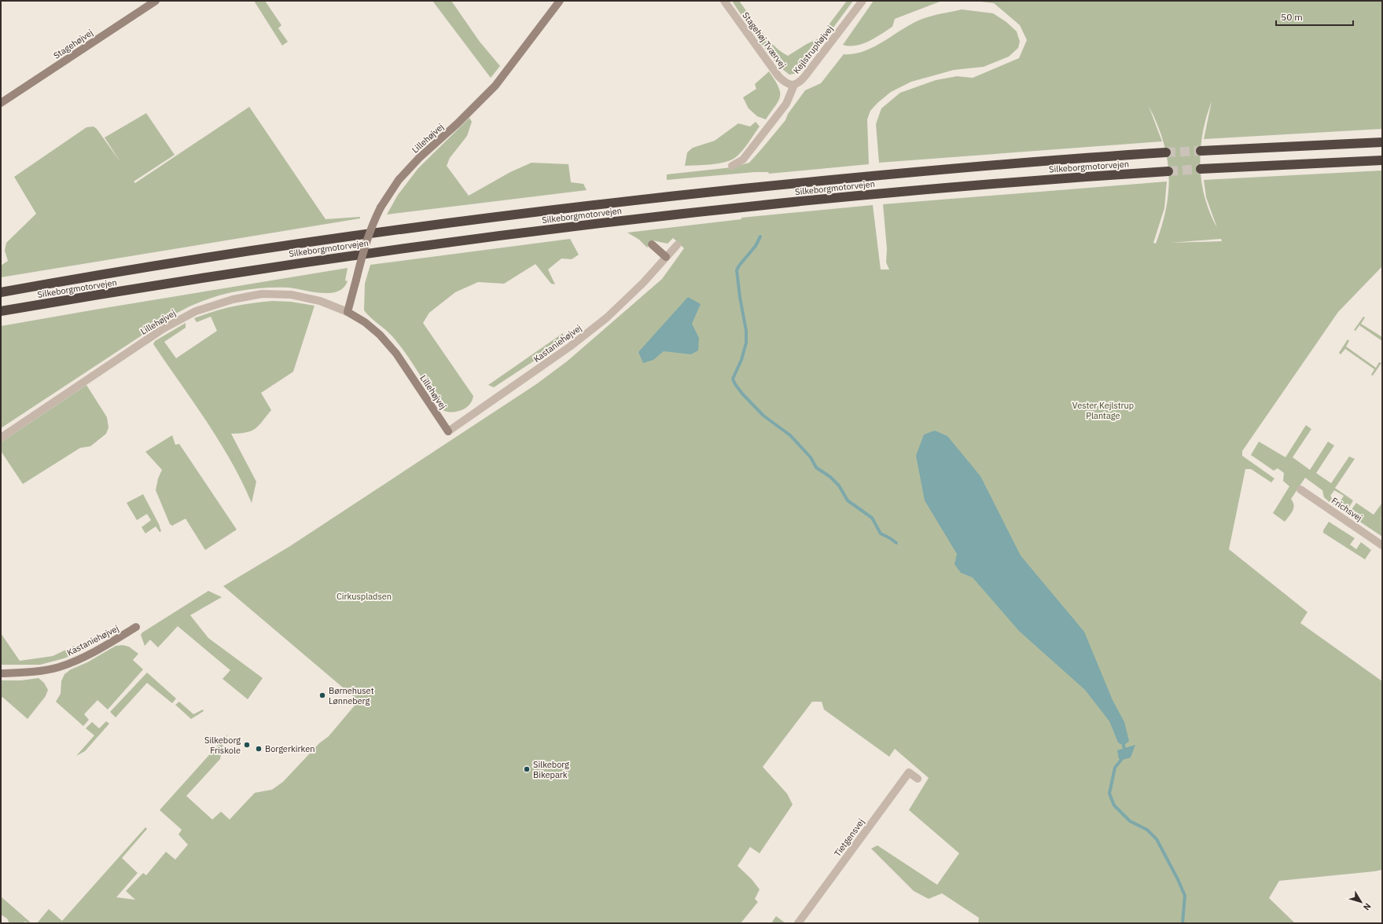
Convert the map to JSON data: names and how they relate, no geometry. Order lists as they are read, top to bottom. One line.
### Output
{"streets":{"highway":["Silkeborgmotorvejen"],"street":["Stagehøj Tværvej","Stagehøjvej","Kejlstruphøjvej","Lillehøjvej","Kastaniehøjvej","Frichsvej","Tietgensvej"]},"crossings":[["Stagehøj Tværvej","Kejlstruphøjvej"],["Lillehøjvej","Kastaniehøjvej"]],"parks":["Vester Kejlstrup Plantage","Cirkuspladsen"],"places":["Børnehuset Lønneberg","Silkeborg Friskole","Borgerkirken","Silkeborg Bikepark"],"scale_bar":"50 m","north":"bottom right"}
